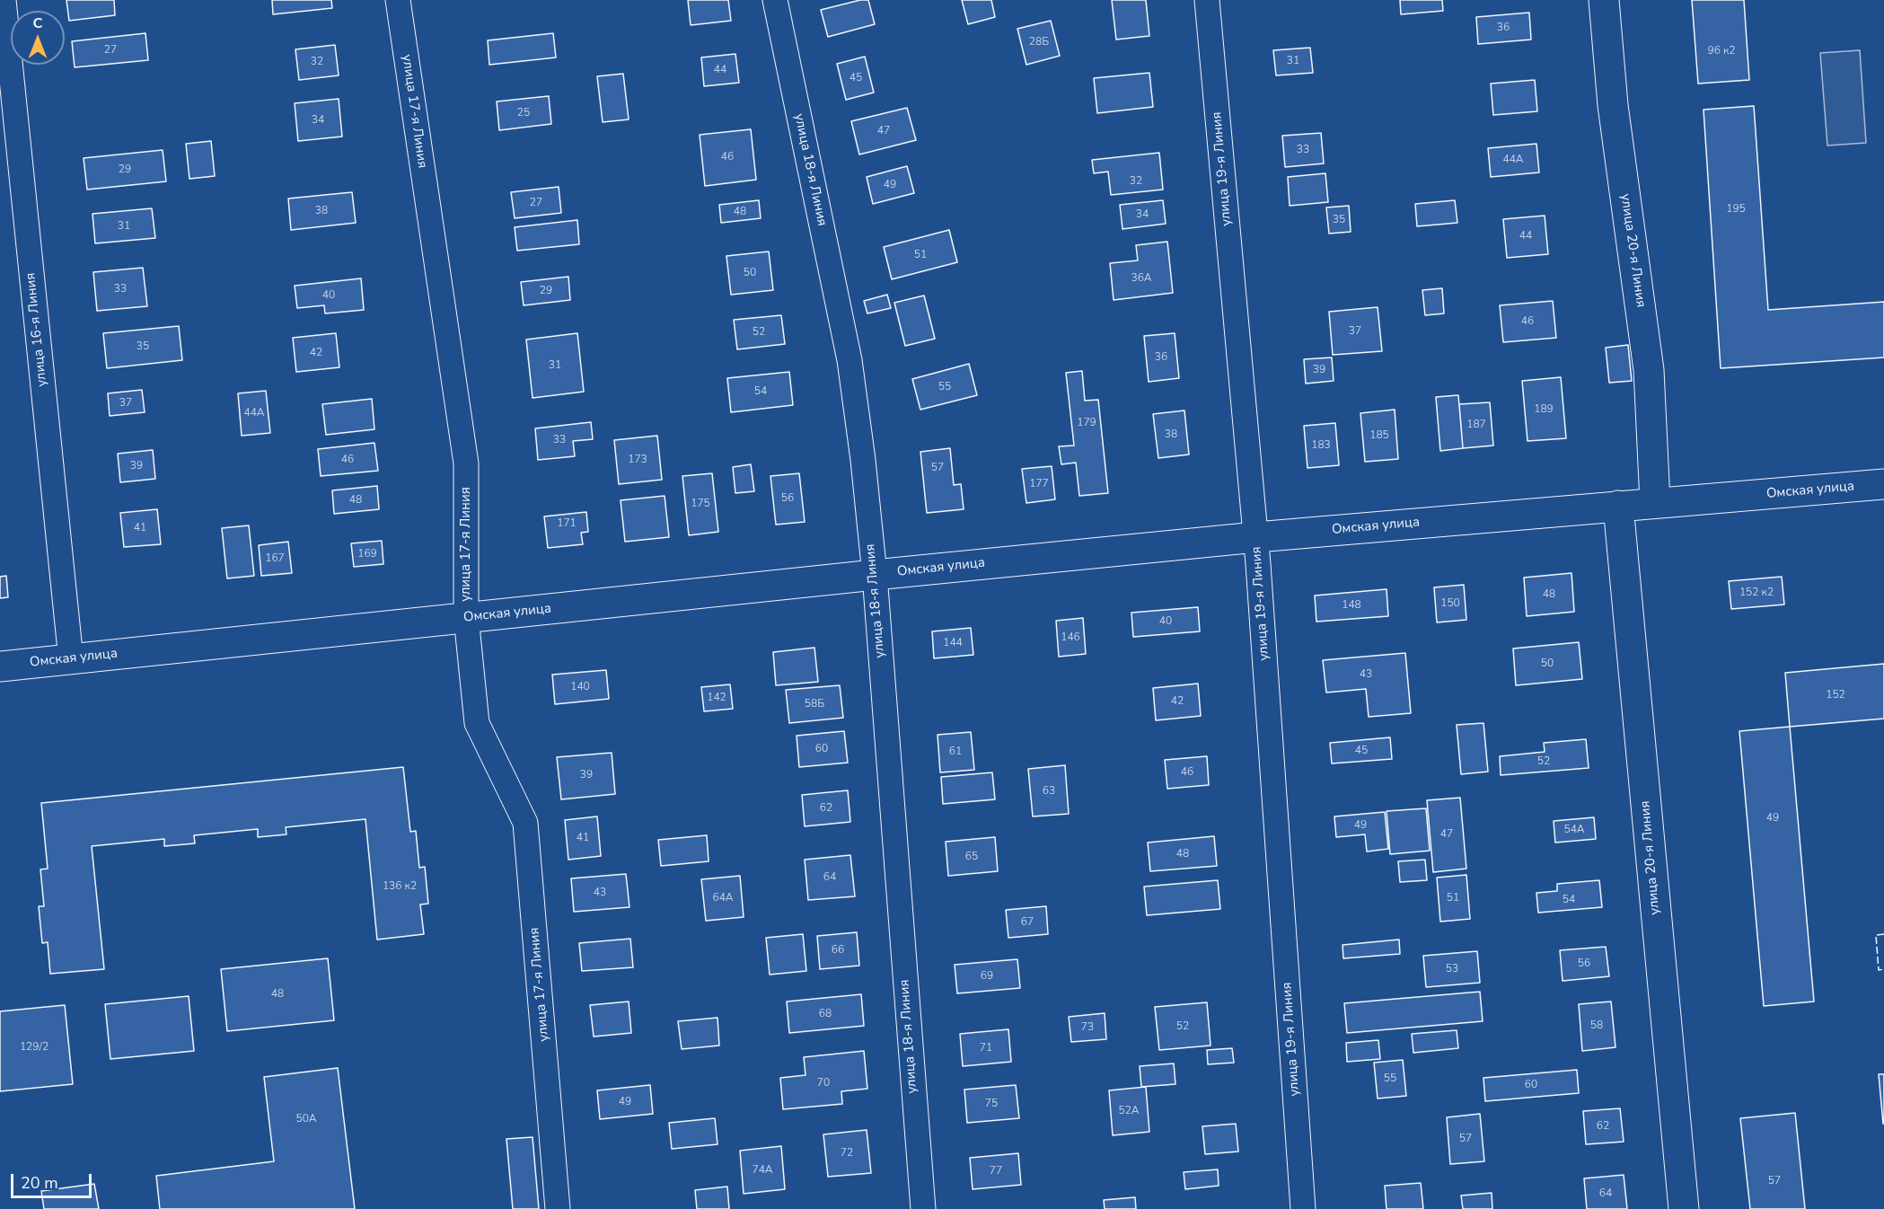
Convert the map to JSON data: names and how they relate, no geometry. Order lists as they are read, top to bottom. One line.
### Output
{"streets":{"main road":["улица 20-я Линия","Омская улица"],"street":["улица 17-я Линия","улица 19-я Линия","улица 18-я Линия","улица 16-я Линия"]},"crossings":[["улица 17-я Линия","Омская улица"],["улица 19-я Линия","Омская улица"],["улица 18-я Линия","Омская улица"],["улица 20-я Линия","Омская улица"],["улица 16-я Линия","Омская улица"]],"house_numbers":["36","28Б","27","96 к2","31","32","44","45","25","34","47","33","46","44А","29","32","49","27","195","38","48","34","35","31","44","51","50","36А","33","29","40","46","37","52","35","42","36","31","39","55","54","37","189","44А","179","187","38","185","33","183","46","173","39","57","177","56","48","175","171","41","169","167","152 к2","48","150","148","40","146","144","50","43","140","152","142","42","58Б","60","45","61","52","46","39","63","62","49","49","54А","47","41","48","65","64","136 к2","43","64А","51","54","67","66","56","53","69","48","68","58","52","73","129/2","71","55","70","60","49","75","52А","50А","62","57","72","74А","77","57","64"],"scale_bar":"20 m","north":"top"}
